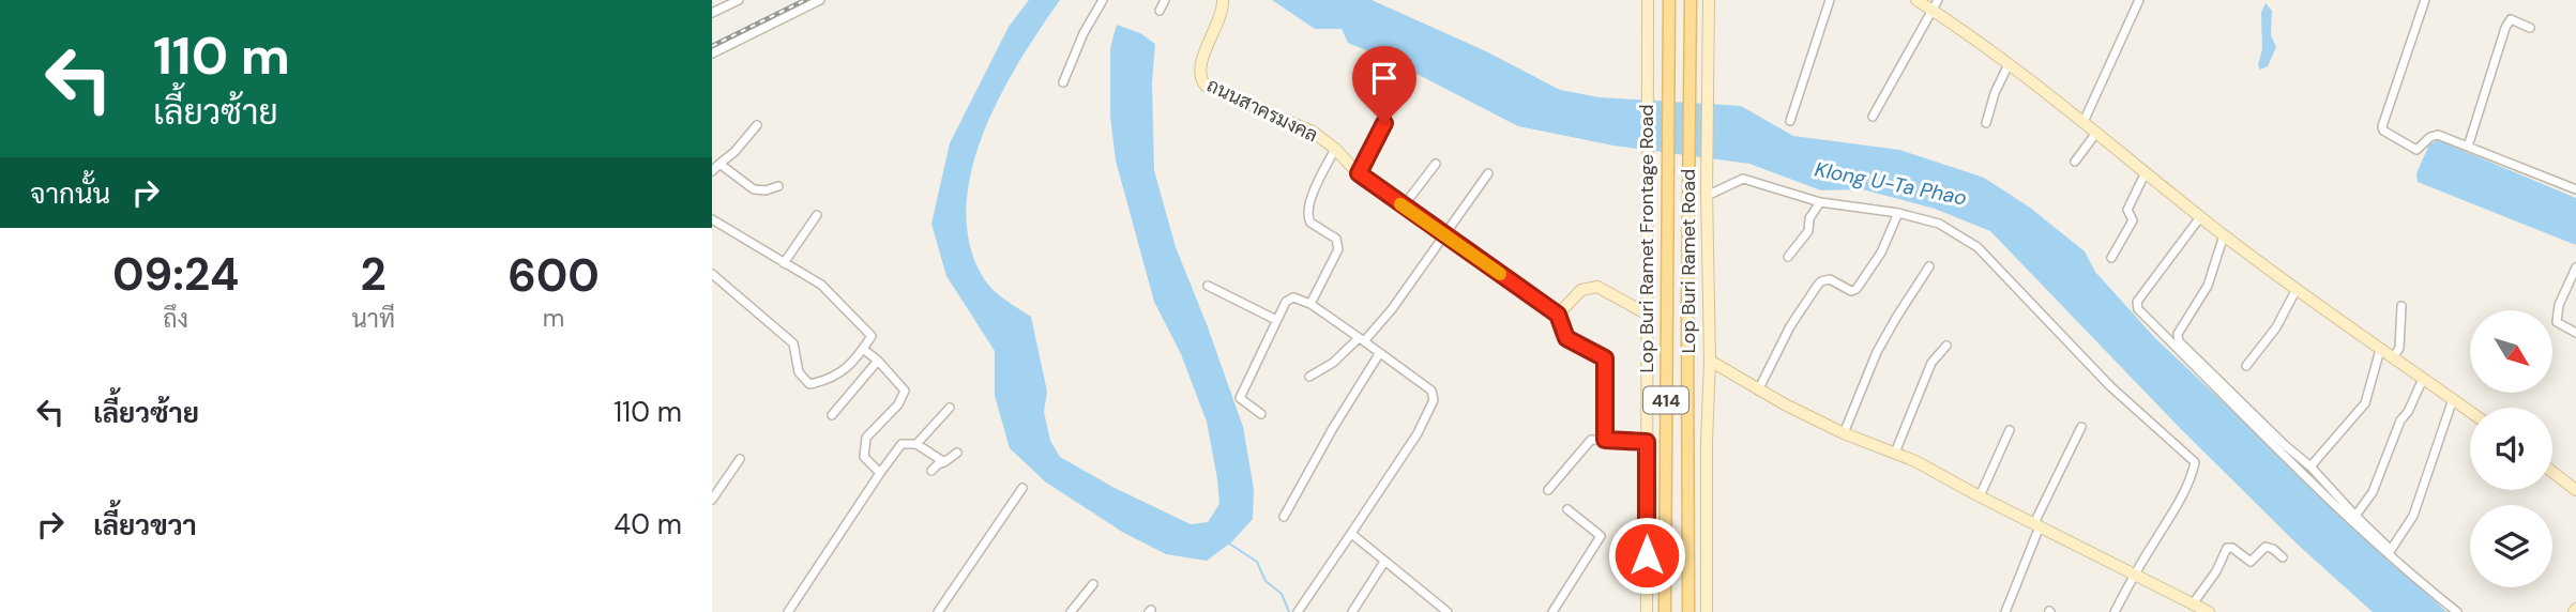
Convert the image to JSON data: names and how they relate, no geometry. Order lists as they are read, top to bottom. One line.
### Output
{"streets":{"main road":["Lop Buri Ramet Road","414"],"street":["ถนนสาครมงคล","Lop Buri Ramet Frontage Road"]},"water":["Klong U-Ta Phao"],"north":"bottom right","page":{"turn":["110 m","เลี้ยวซ้าย"],"then":"จากนั้น","eta":["09:24","ถึง","2","นาที","600","m"],"list":[{"name":"เลี้ยวซ้าย","value":"110 m"},{"name":"เลี้ยวขวา","value":"40 m"}]}}
